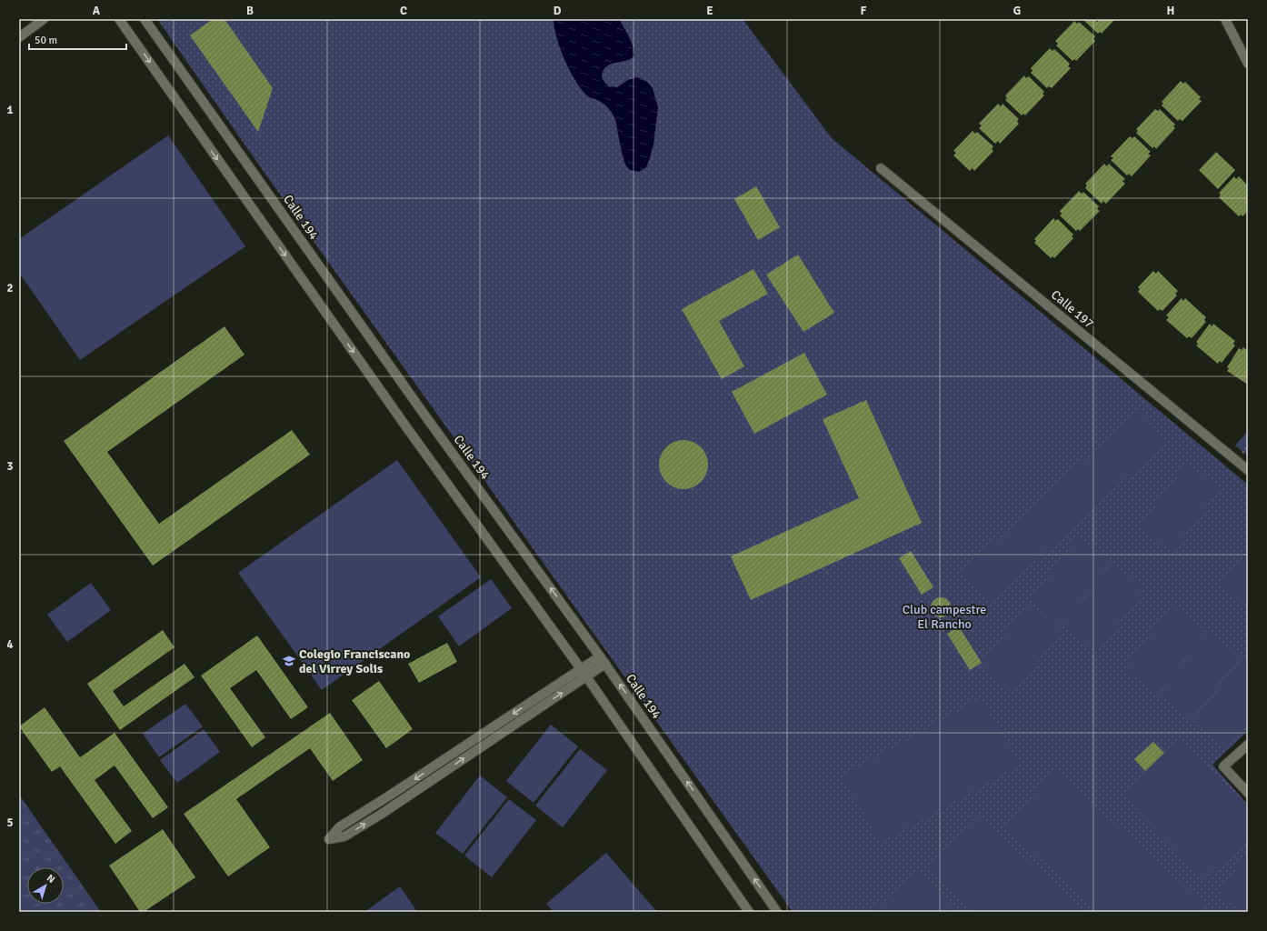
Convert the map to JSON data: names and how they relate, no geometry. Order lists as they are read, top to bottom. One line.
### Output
{"streets":{"street":["Calle 194","Calle 197"]},"parks":["Club campestre El Rancho"],"places":{"school or university":["Colegio Franciscano del Virrey Solis"]},"scale_bar":"50 m","north":"top right","grid":{"columns":["A","B","C","D","E","F","G","H"],"rows":["1","2","3","4","5"]}}
